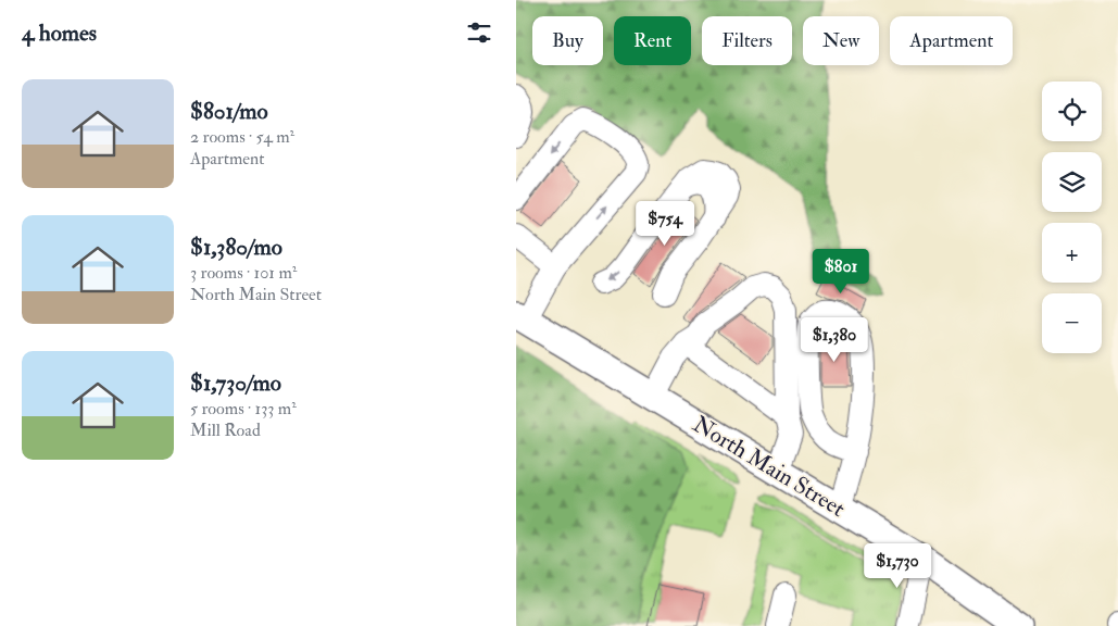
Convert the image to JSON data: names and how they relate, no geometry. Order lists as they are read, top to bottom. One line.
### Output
{"streets":{"main road":["North Main Street"]},"page":{"heading":"4 homes","chip":["Buy","Rent","Filters","New","Apartment"],"list":[{"name":"$801/mo","note":"2 rooms · 54 m² · Apartment"},{"name":"$1,380/mo","note":"3 rooms · 101 m² · North Main Street"},{"name":"$1,730/mo","note":"5 rooms · 133 m² · Mill Road"}],"map_buttons":["+","−"],"price":["$754","$801","$1,380","$1,730"]}}
